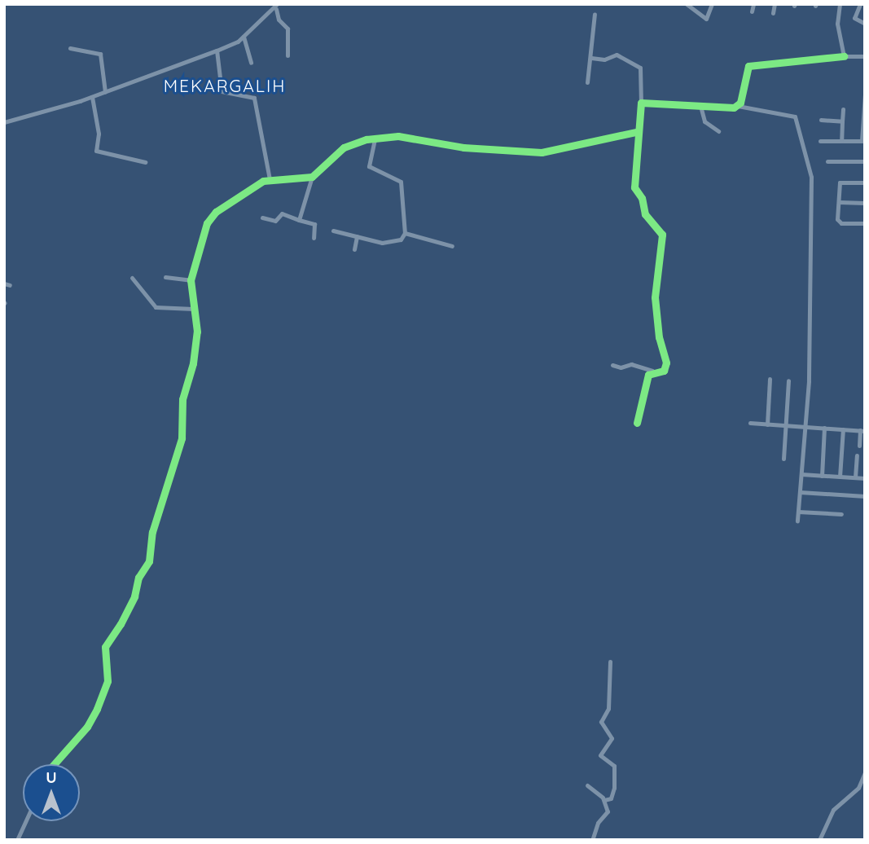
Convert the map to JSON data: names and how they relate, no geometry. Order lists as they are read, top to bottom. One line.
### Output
{"districts":["MEKARGALIH"],"north":"top"}
